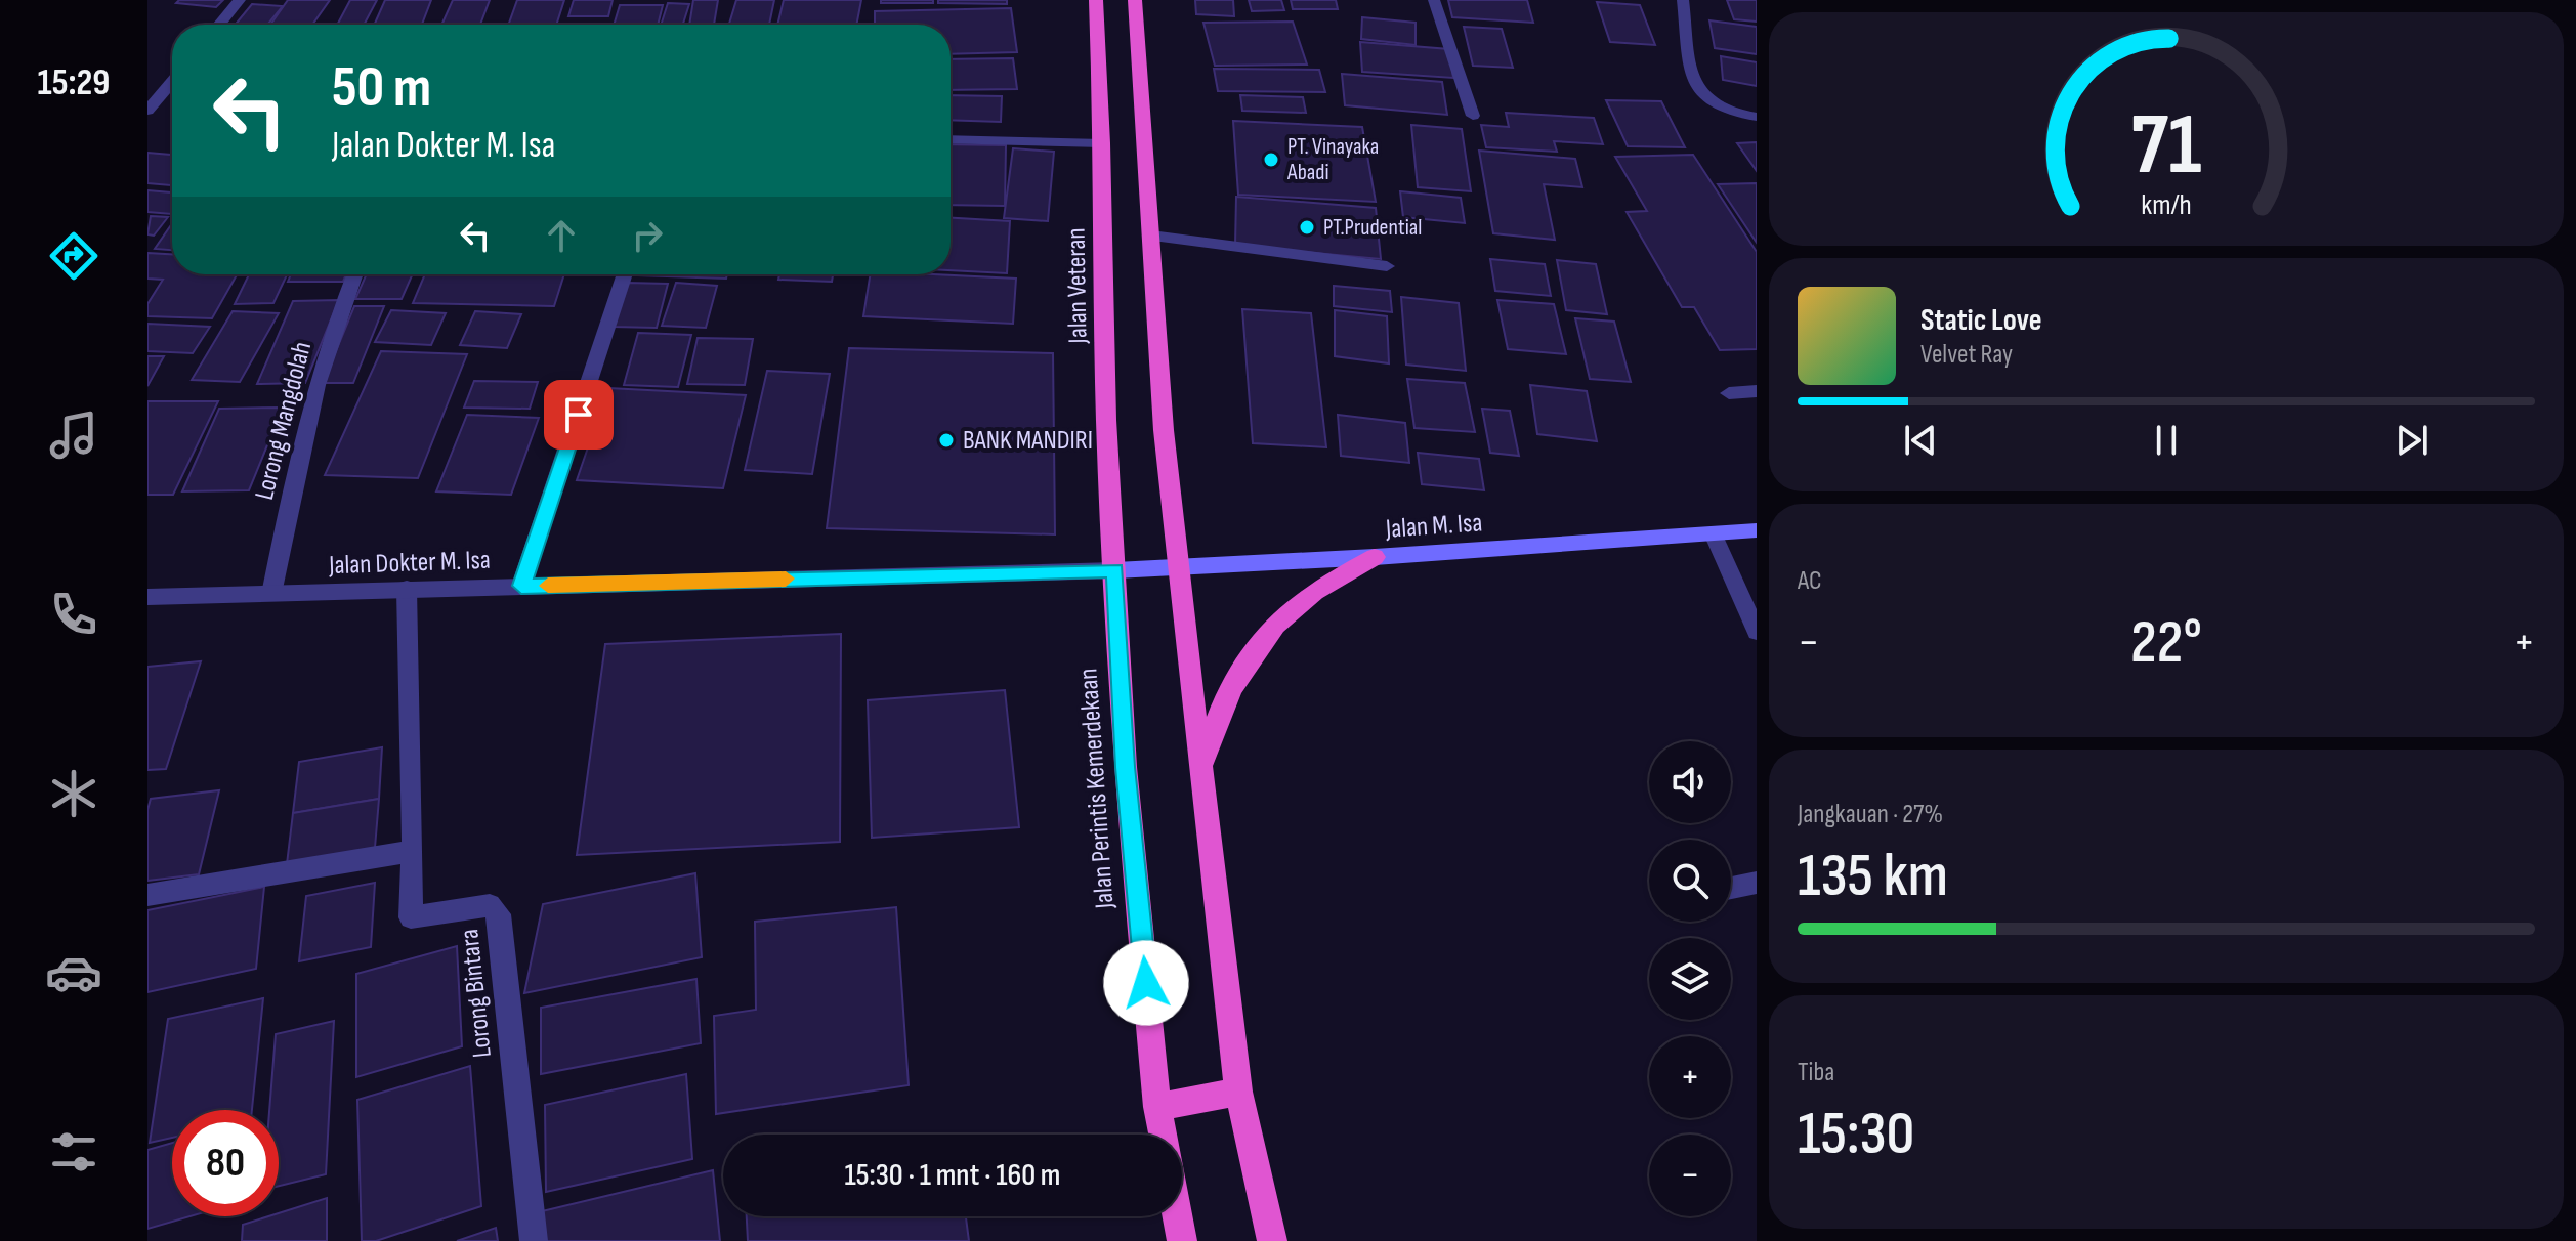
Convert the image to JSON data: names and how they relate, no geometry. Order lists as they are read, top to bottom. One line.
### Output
{"streets":{"highway":["Jalan Veteran","Jalan Perintis Kemerdekaan"],"main road":["Jalan M. Isa"],"street":["Lorong Mangdolah","Jalan Dokter M. Isa","Lorong Bintara"]},"crossings":[["Jalan Veteran","Jalan M. Isa"],["Jalan Veteran","Jalan Dokter M. Isa"],["Jalan Veteran","Jalan Perintis Kemerdekaan"],["Lorong Mangdolah","Jalan Dokter M. Isa"],["Jalan M. Isa","Jalan Dokter M. Isa"],["Jalan M. Isa","Jalan Perintis Kemerdekaan"],["Jalan Dokter M. Isa","Jalan Perintis Kemerdekaan"],["Jalan Dokter M. Isa","Lorong Bintara"]],"places":["PT. Vinayaka Abadi","PT.Prudential","BANK MANDIRI"],"page":{"tabs":"15:29","turn":["50 m","Jalan Dokter M. Isa"],"song":["Static Love","Velvet Ray"],"tile":["AC",["Jangkauan · 27%","135 km"],["Tiba","15:30"]],"heat":["−","22°","+"],"map_buttons":["+","−"],"limit":"80","trip":"15:30 · 1 mnt · 160 m","gauge":["71","km/h"]}}
